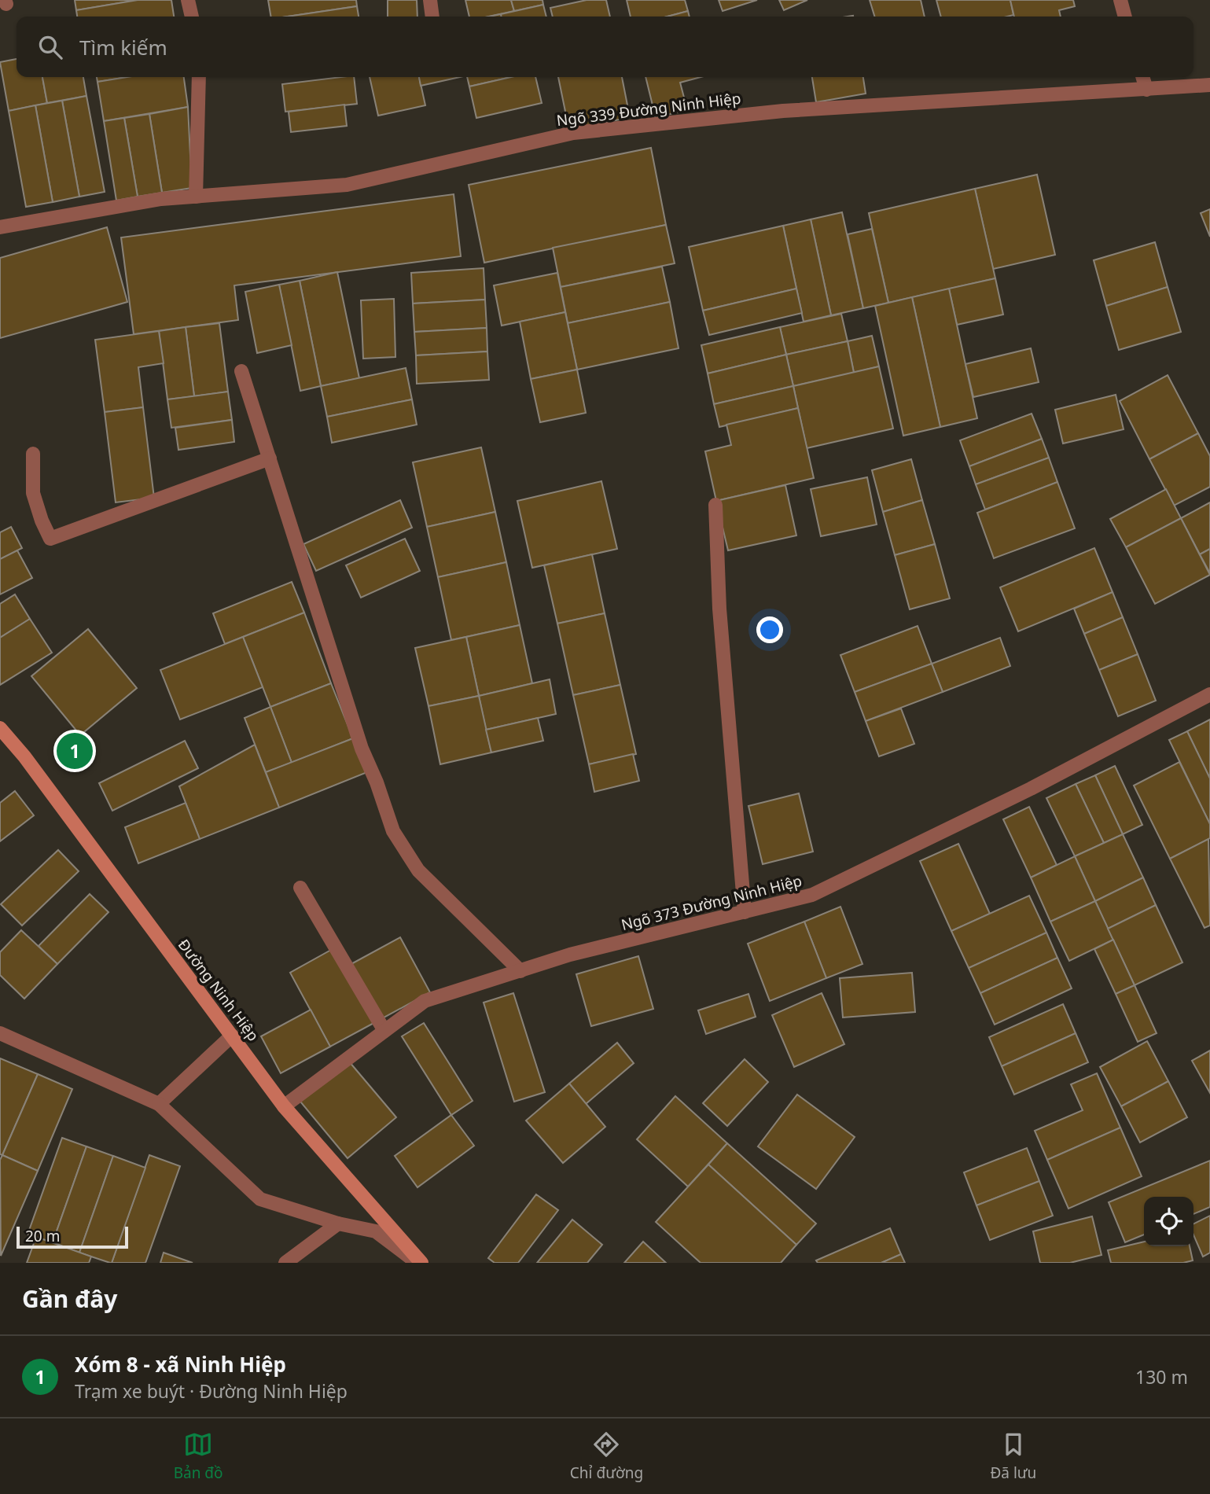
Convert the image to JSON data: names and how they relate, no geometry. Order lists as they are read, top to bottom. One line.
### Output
{"streets":{"main road":["Đường Ninh Hiệp"],"street":["Ngõ 339 Đường Ninh Hiệp","Ngõ 373 Đường Ninh Hiệp"]},"crossings":[["Ngõ 373 Đường Ninh Hiệp","Đường Ninh Hiệp"]],"scale_bar":"20 m","page":{"search":"Tìm kiếm","pins":"1","scale":"20 m","heading":"Gần đây","list":[{"mark":"1","name":"Xóm 8 - xã Ninh Hiệp","note":"Trạm xe buýt · Đường Ninh Hiệp","value":"130 m"}],"nav":["Bản đồ","Chỉ đường","Đã lưu"]}}
